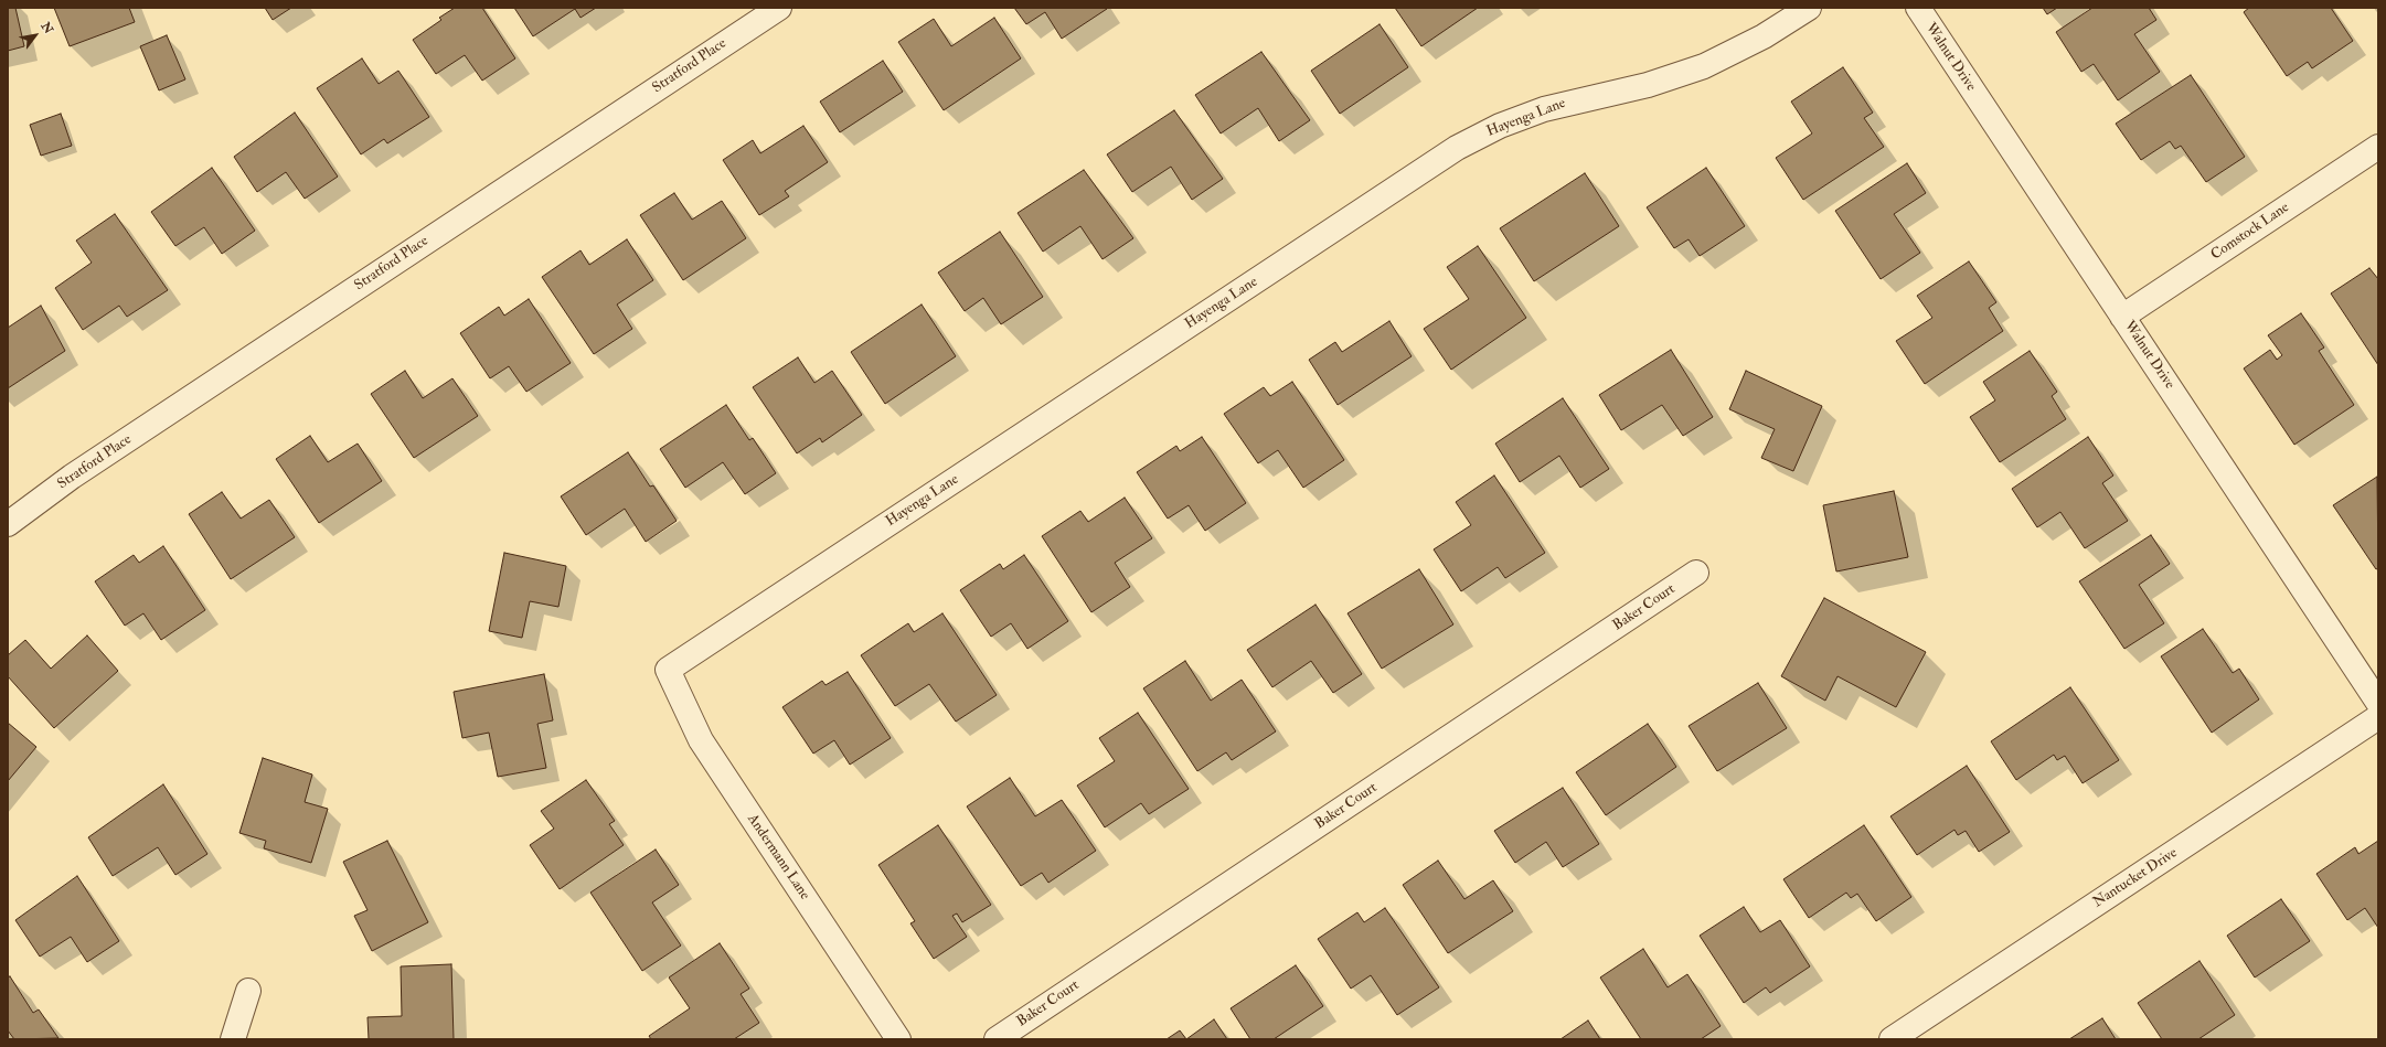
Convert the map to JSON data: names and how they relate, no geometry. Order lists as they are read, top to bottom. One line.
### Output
{"streets":{"street":["Walnut Drive","Stratford Place","Hayenga Lane","Comstock Lane","Baker Court","Andermann Lane","Nantucket Drive"]},"crossings":[["Walnut Drive","Comstock Lane"],["Hayenga Lane","Andermann Lane"]],"north":"top right"}
